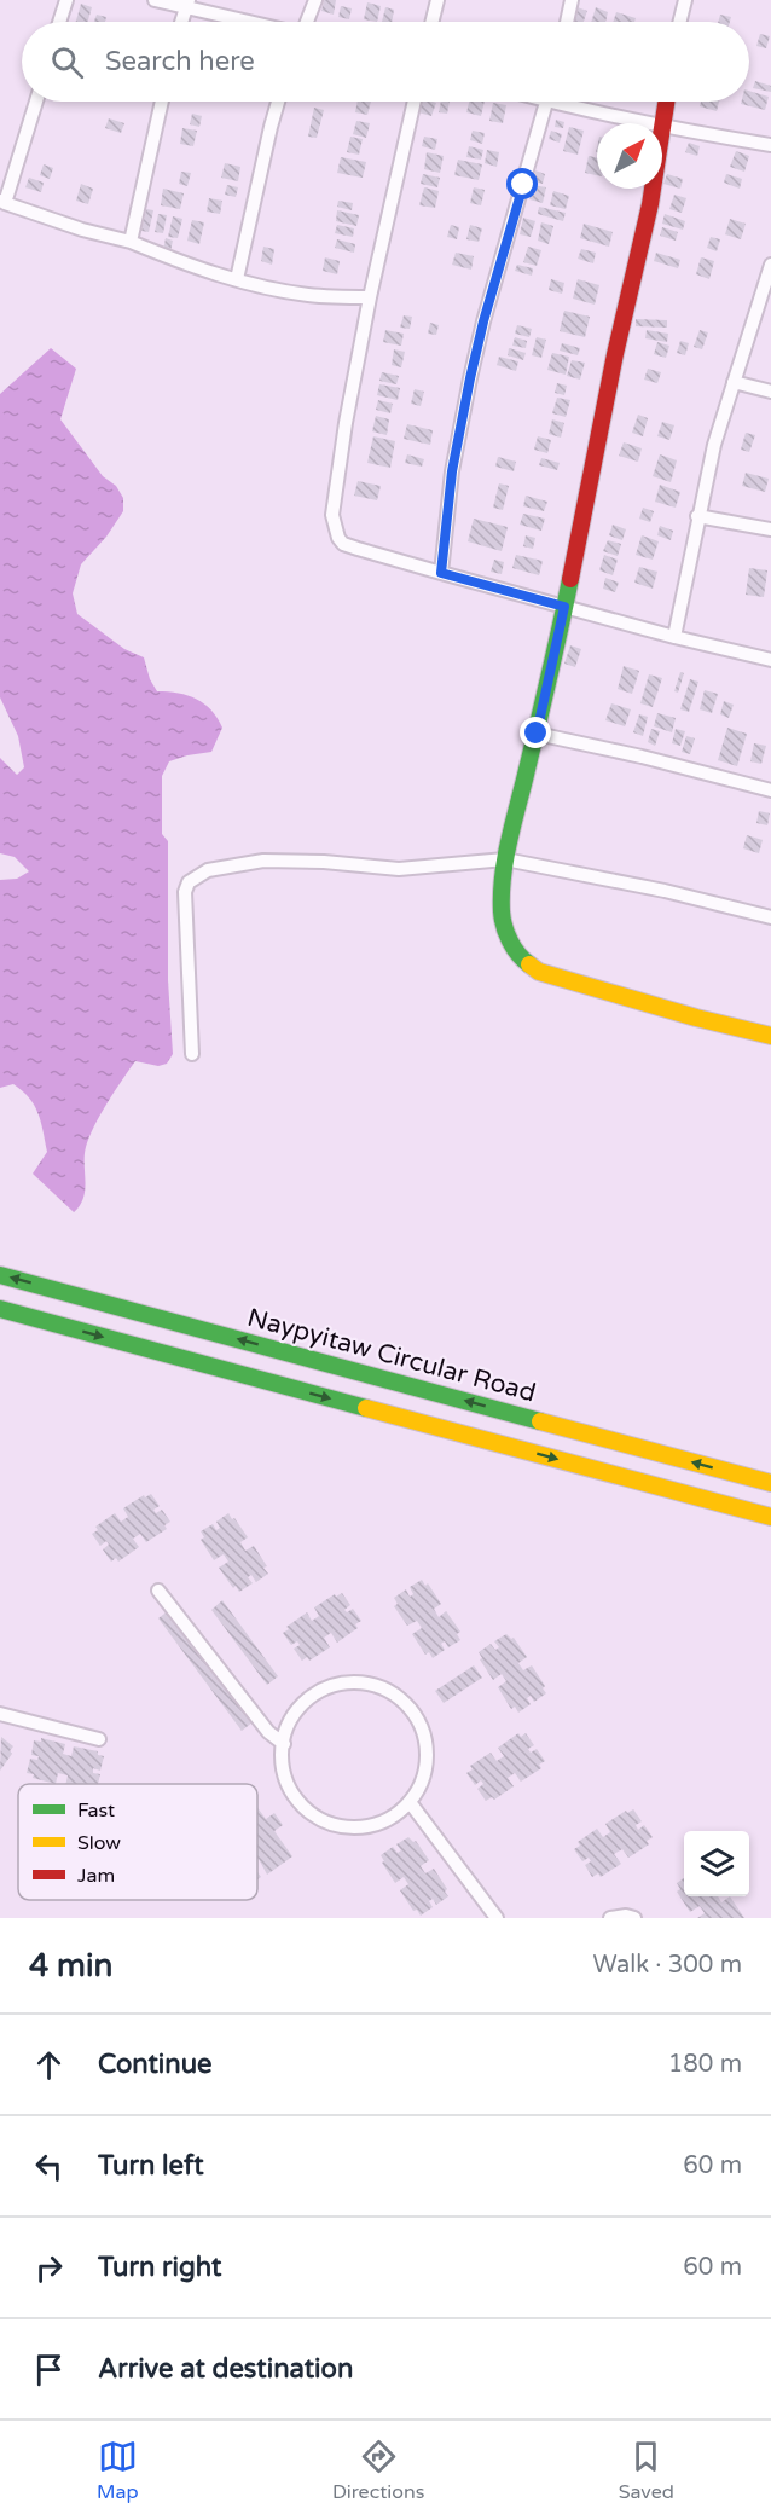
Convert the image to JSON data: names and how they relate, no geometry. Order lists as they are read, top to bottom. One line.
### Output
{"streets":{"main road":["Naypyitaw Circular Road"]},"legend":["Fast","Slow","Jam"],"north":"top right","page":{"search":"Search here","heading":["4 min","Walk · 300 m"],"list":[["Continue","180 m"],["Turn left","60 m"],["Turn right","60 m"],"Arrive at destination"],"nav":["Map","Directions","Saved"]}}
